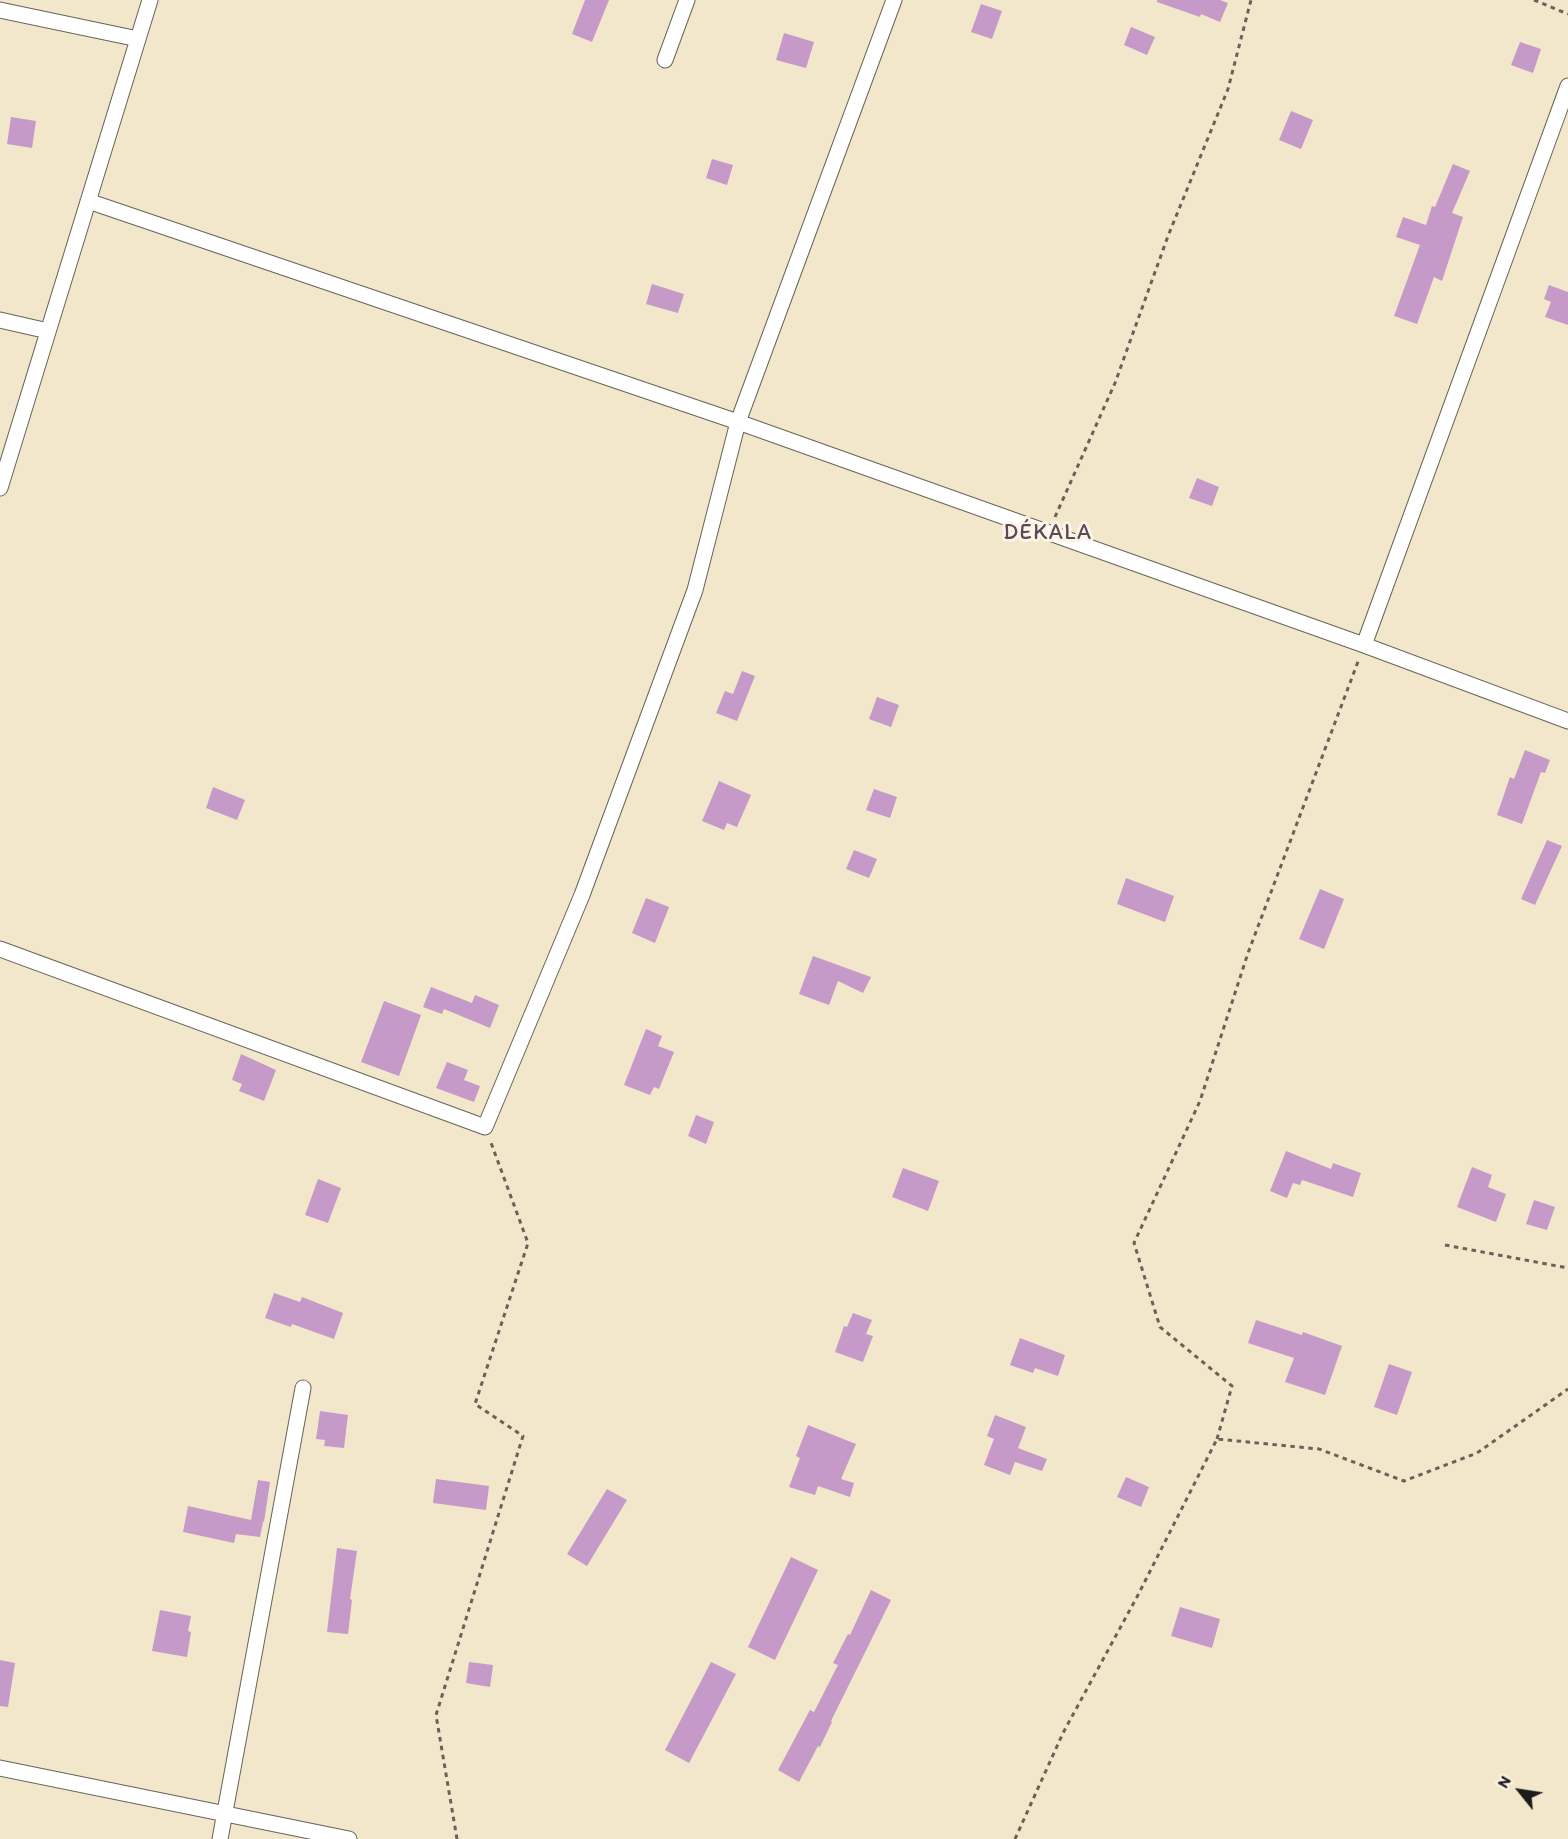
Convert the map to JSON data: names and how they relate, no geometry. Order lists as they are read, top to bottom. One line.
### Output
{"districts":["DÉKALA"],"north":"top left"}
